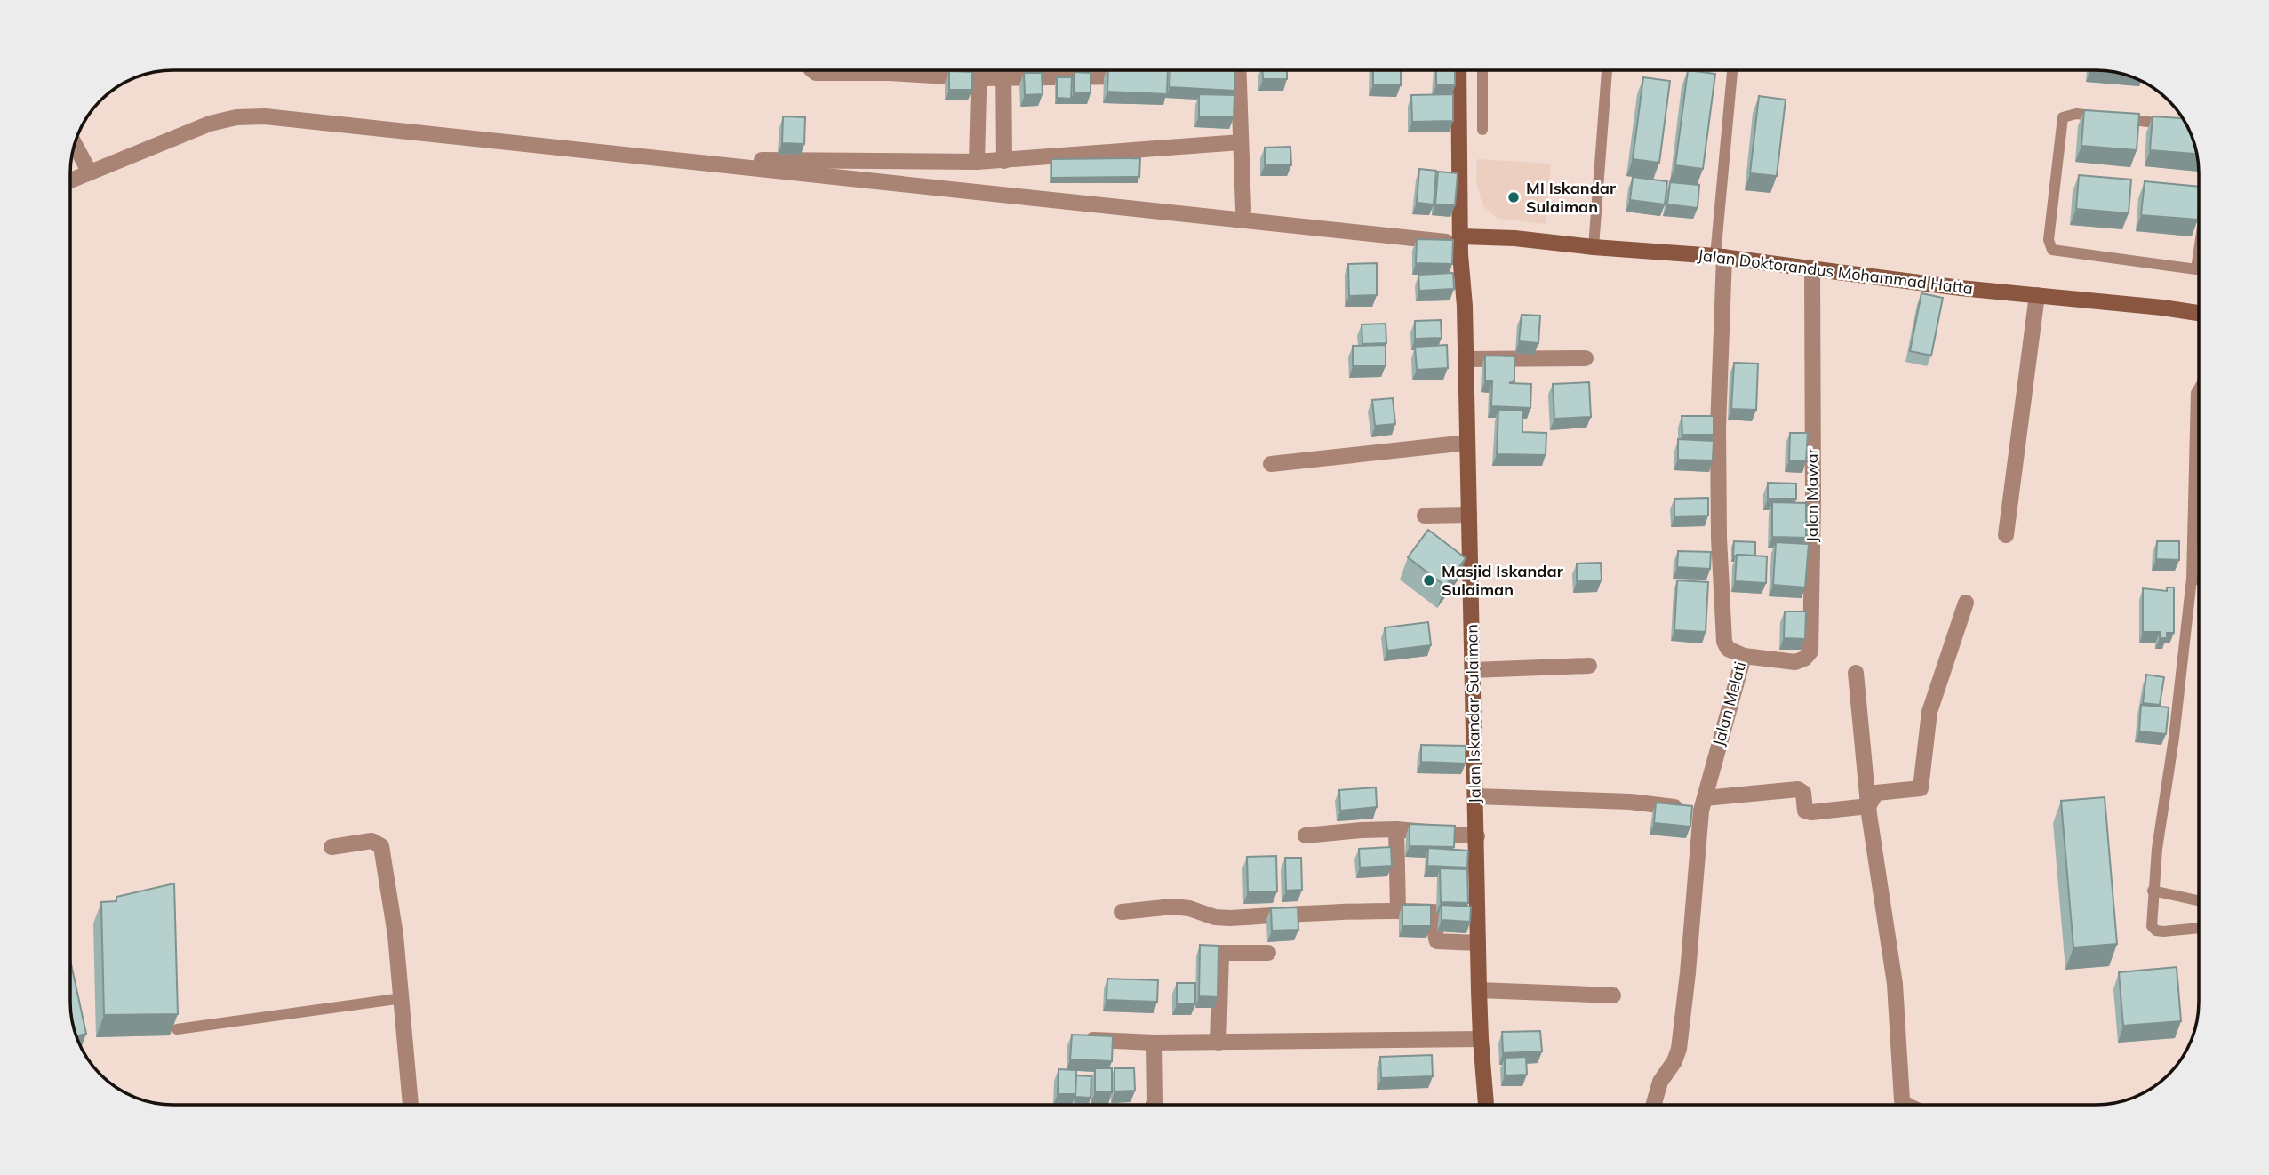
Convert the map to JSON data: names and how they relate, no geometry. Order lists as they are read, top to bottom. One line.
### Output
{"streets":{"street":["Jalan Doktorandus Mohammad Hatta","Jalan Mawar","Jalan Melati","Jalan Iskandar Sulaiman"]},"crossings":[["Jalan Doktorandus Mohammad Hatta","Jalan Mawar"],["Jalan Doktorandus Mohammad Hatta","Jalan Melati"],["Jalan Doktorandus Mohammad Hatta","Jalan Iskandar Sulaiman"],["Jalan Mawar","Jalan Melati"]],"places":["MI Iskandar Sulaiman","Masjid Iskandar Sulaiman"]}
